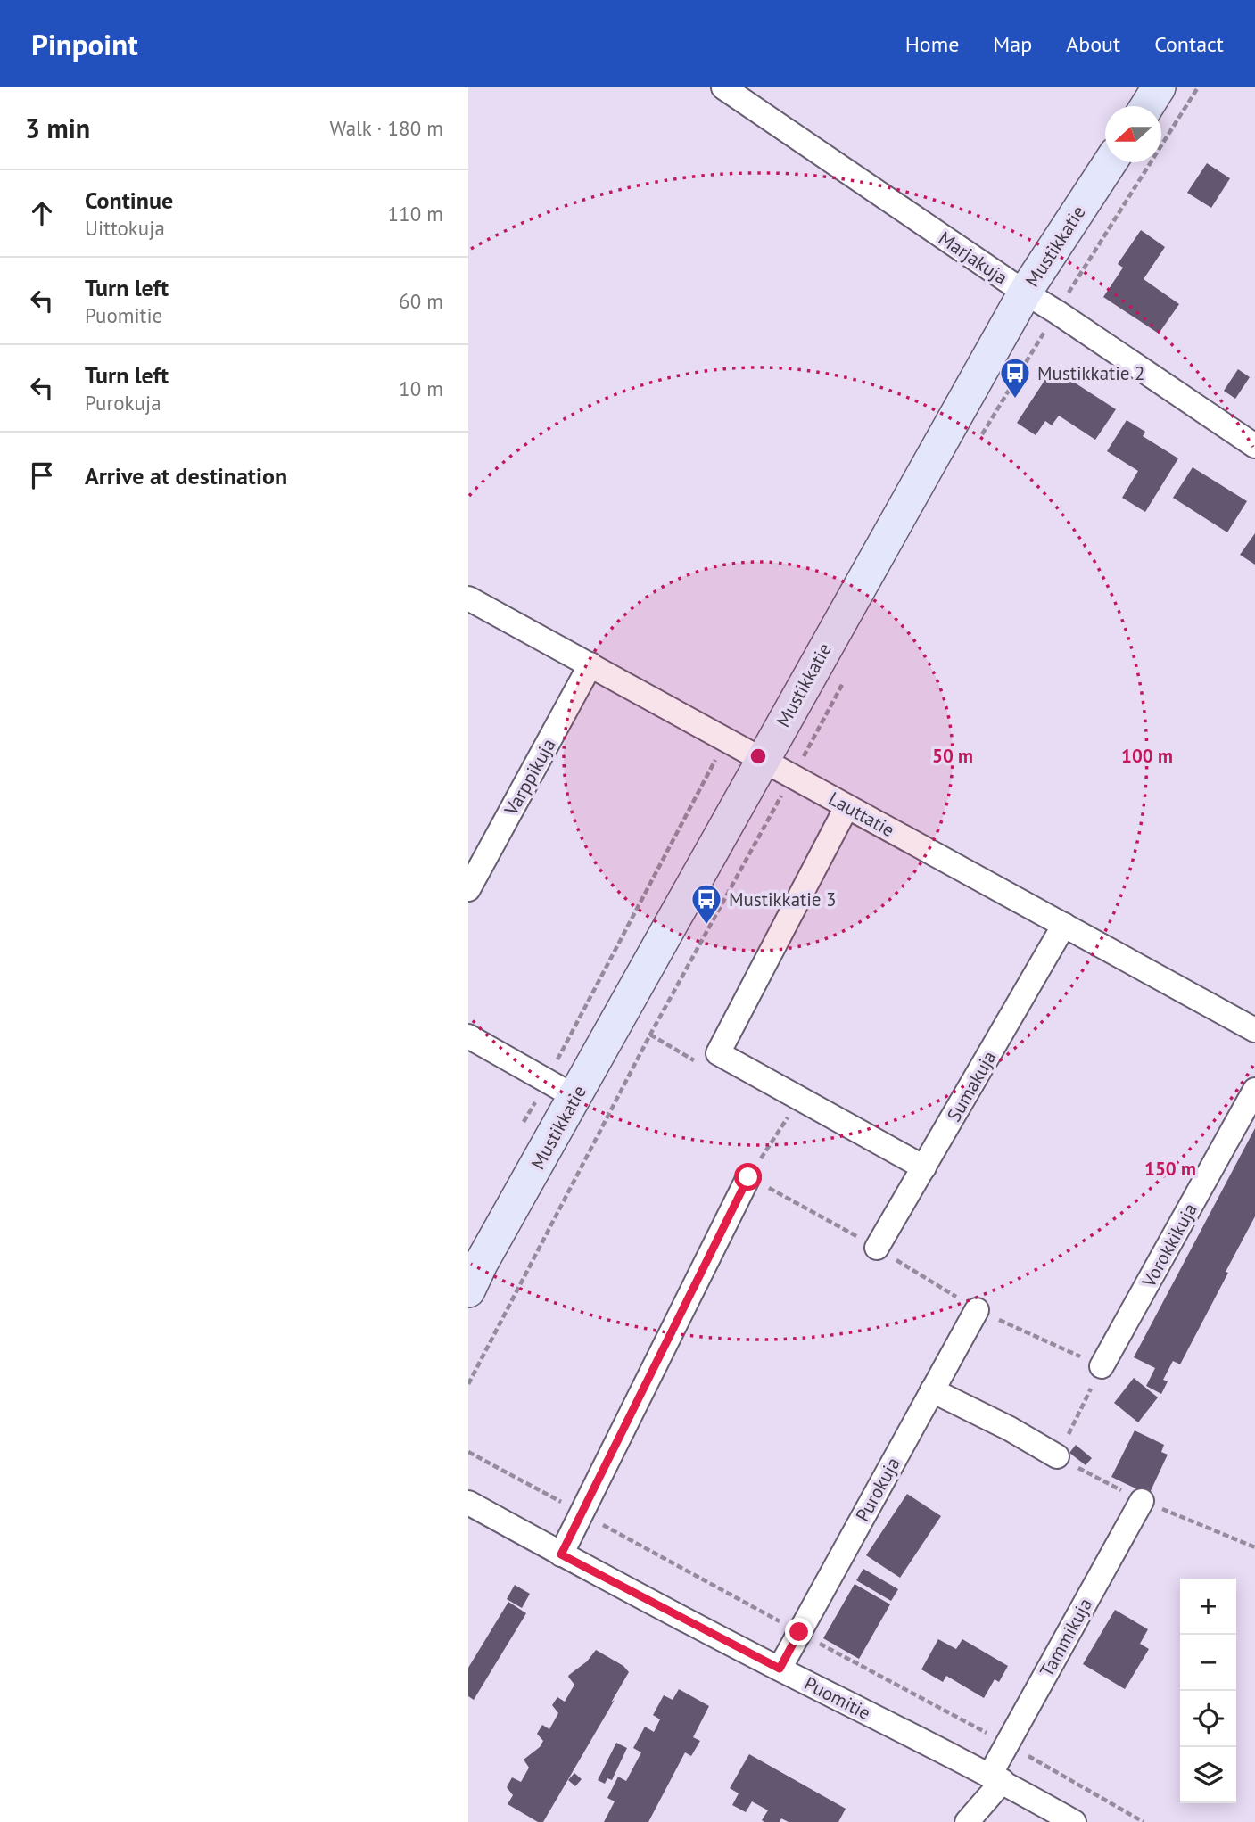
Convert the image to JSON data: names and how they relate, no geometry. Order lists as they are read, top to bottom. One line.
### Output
{"streets":{"street":["Mustikkatie","Marjakuja","Varppikuja","Lauttatie","Sumakuja","Vorokkikuja","Purokuja","Tammikuja","Puomitie"]},"crossings":[["Mustikkatie","Marjakuja"],["Mustikkatie","Lauttatie"],["Varppikuja","Lauttatie"],["Lauttatie","Sumakuja"],["Purokuja","Puomitie"],["Tammikuja","Puomitie"]],"places":{"bus stop":["Mustikkatie 2","Mustikkatie 3"]},"north":"left","page":{"header":"Pinpoint","nav":["Home","Map","About","Contact"],"heading":["3 min","Walk · 180 m"],"list":[["Continue","Uittokuja","110 m"],["Turn left","Puomitie","60 m"],["Turn left","Purokuja","10 m"],"Arrive at destination"],"map_buttons":["+","−"]},"rings":["50 m","100 m","150 m"]}
